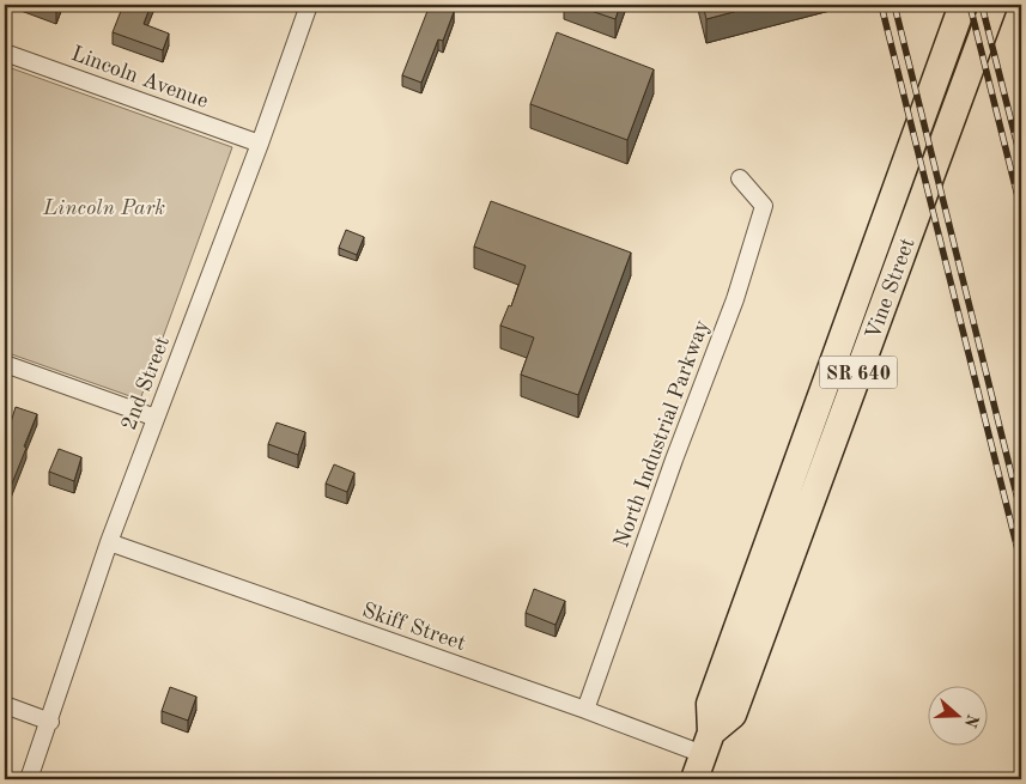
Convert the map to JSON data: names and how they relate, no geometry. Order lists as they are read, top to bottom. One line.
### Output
{"streets":{"main road":["Vine Street","SR 640"],"street":["Lincoln Avenue","2nd Street","North Industrial Parkway","Skiff Street"]},"crossings":[["Lincoln Avenue","2nd Street"],["Vine Street","Skiff Street"],["2nd Street","Skiff Street"],["North Industrial Parkway","Skiff Street"]],"parks":["Lincoln Park"],"north":"right"}
